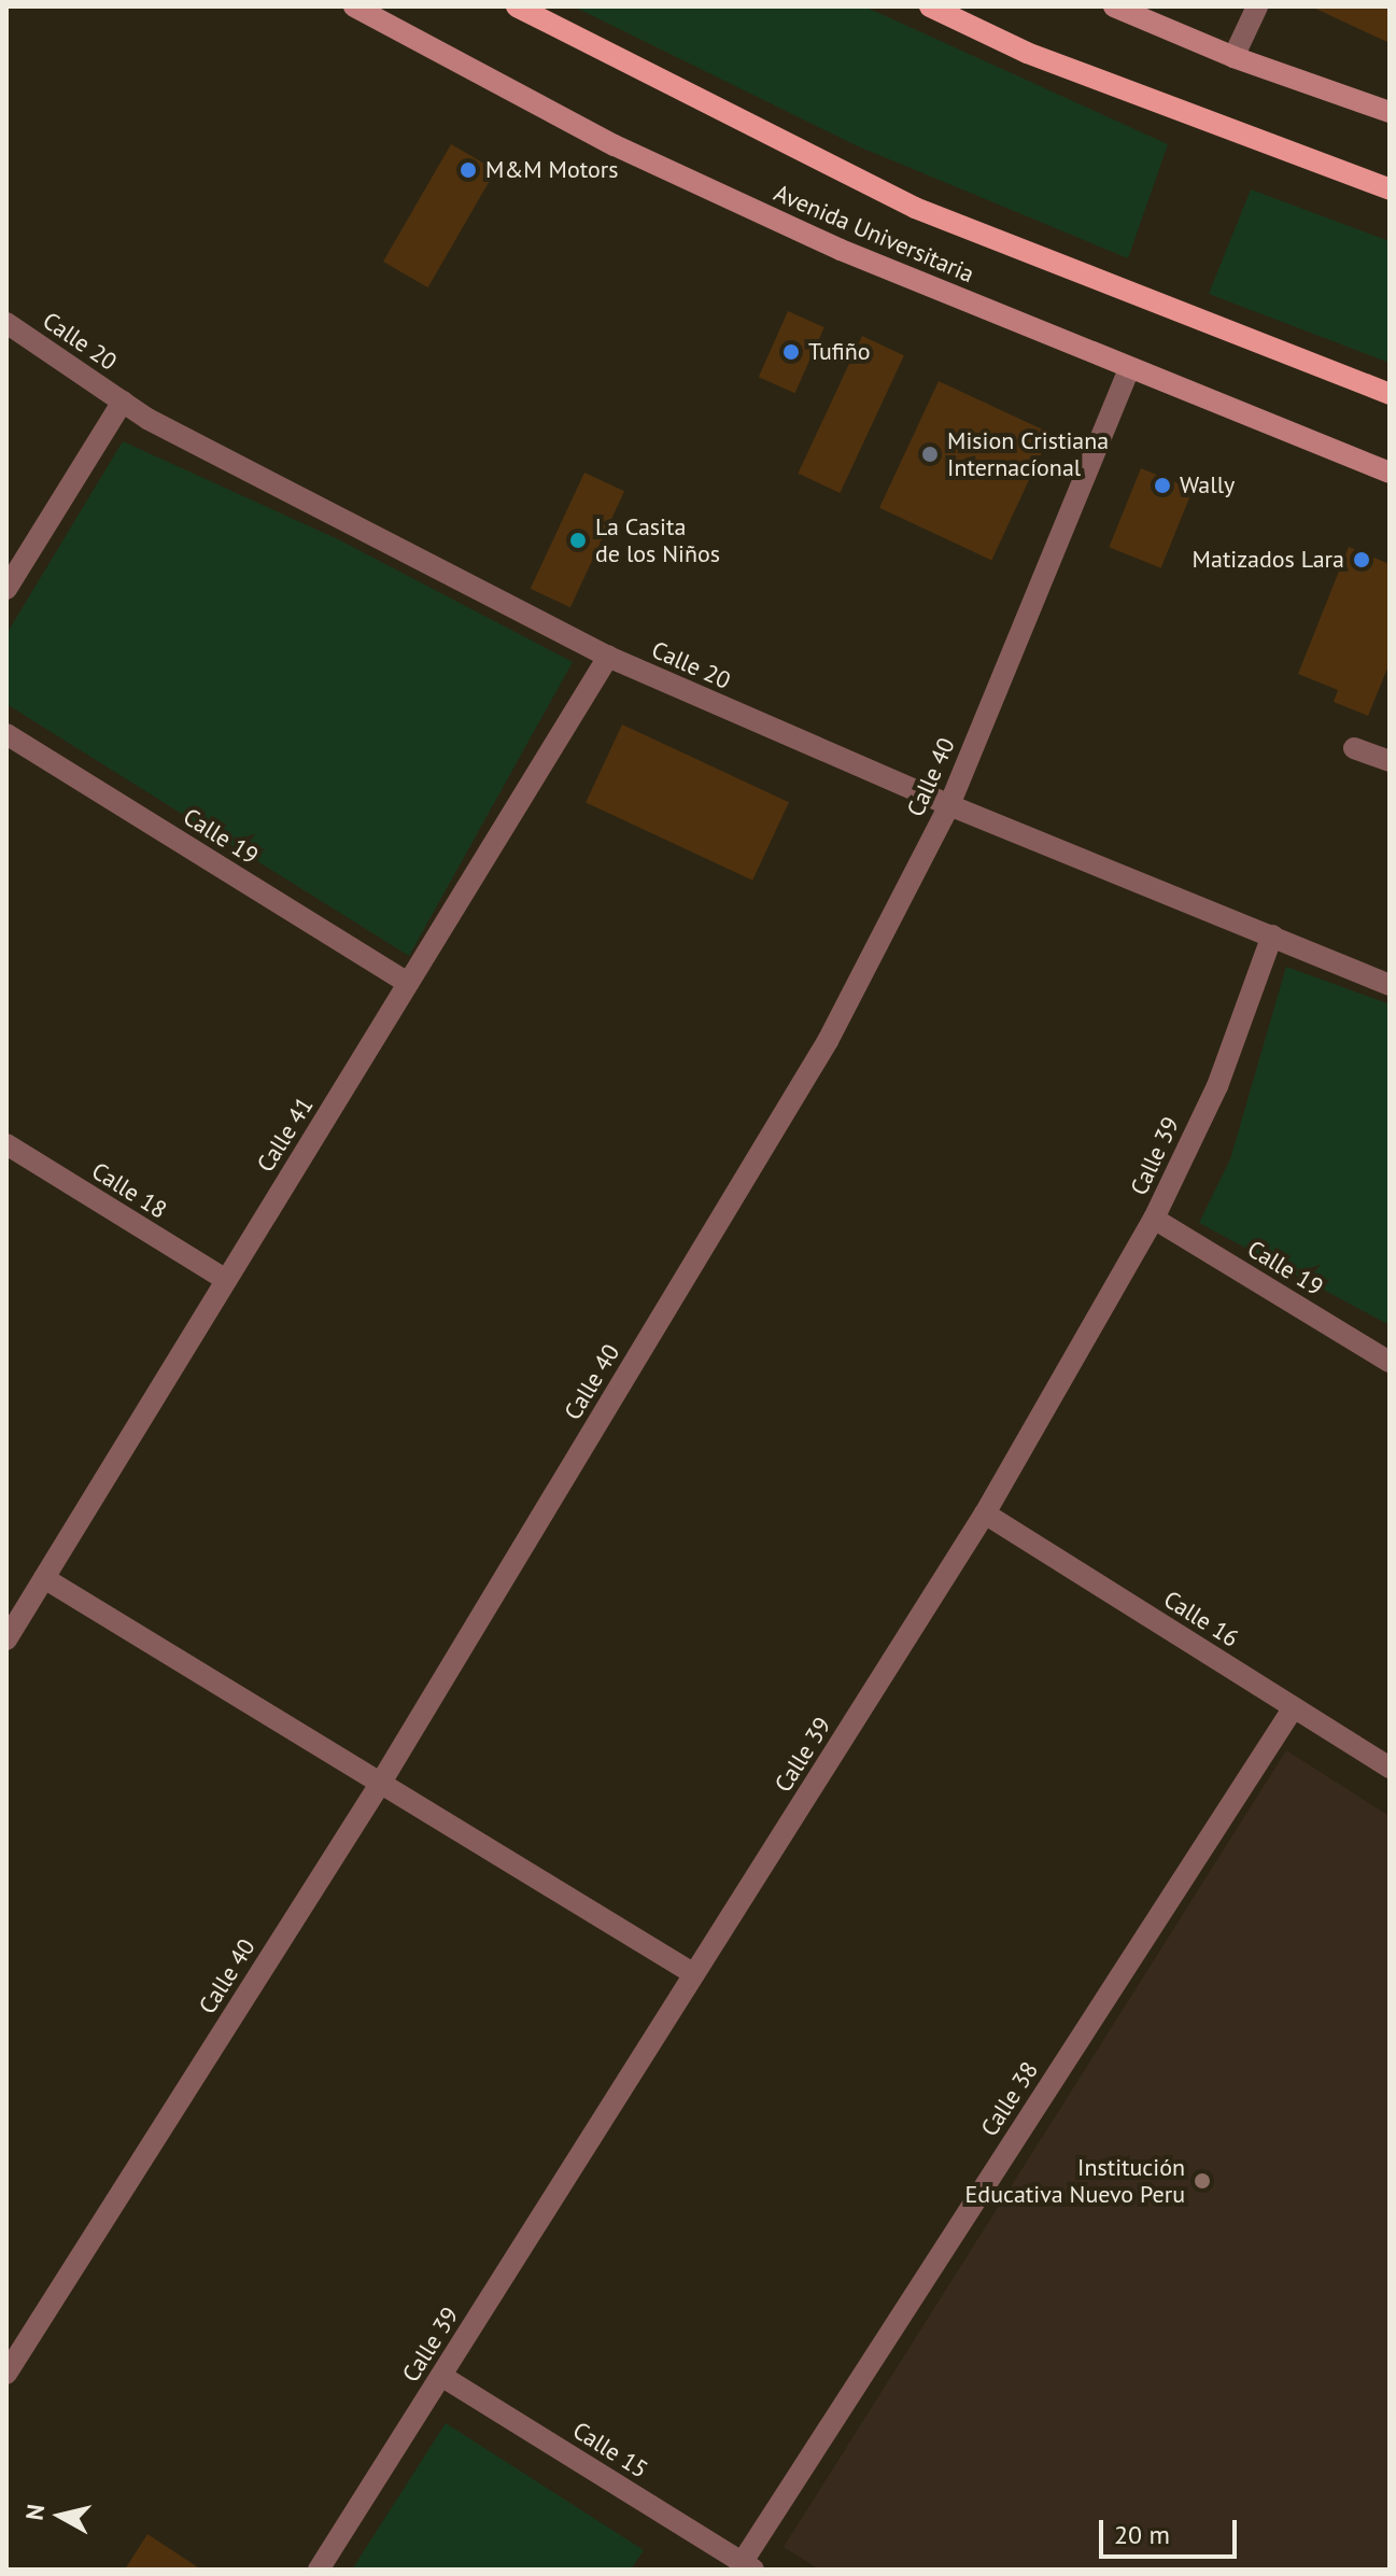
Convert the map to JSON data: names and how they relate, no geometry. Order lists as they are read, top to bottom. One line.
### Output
{"streets":{"main road":["Avenida Universitaria"],"street":["Calle 20","Calle 40","Calle 19","Calle 41","Calle 39","Calle 18","Calle 16","Calle 38","Calle 15"]},"crossings":[["Avenida Universitaria","Calle 40"],["Calle 20","Calle 40"],["Calle 20","Calle 41"],["Calle 20","Calle 39"],["Calle 19","Calle 41"],["Calle 19","Calle 39"],["Calle 41","Calle 18"],["Calle 39","Calle 16"],["Calle 39","Calle 15"],["Calle 16","Calle 38"],["Calle 38","Calle 15"]],"places":["M&M Motors","Tufiño","Mision Cristiana Internacíonal","Wally","La Casita de los Niños","Matizados Lara","Institución Educativa Nuevo Peru"],"scale_bar":"20 m","north":"left"}
